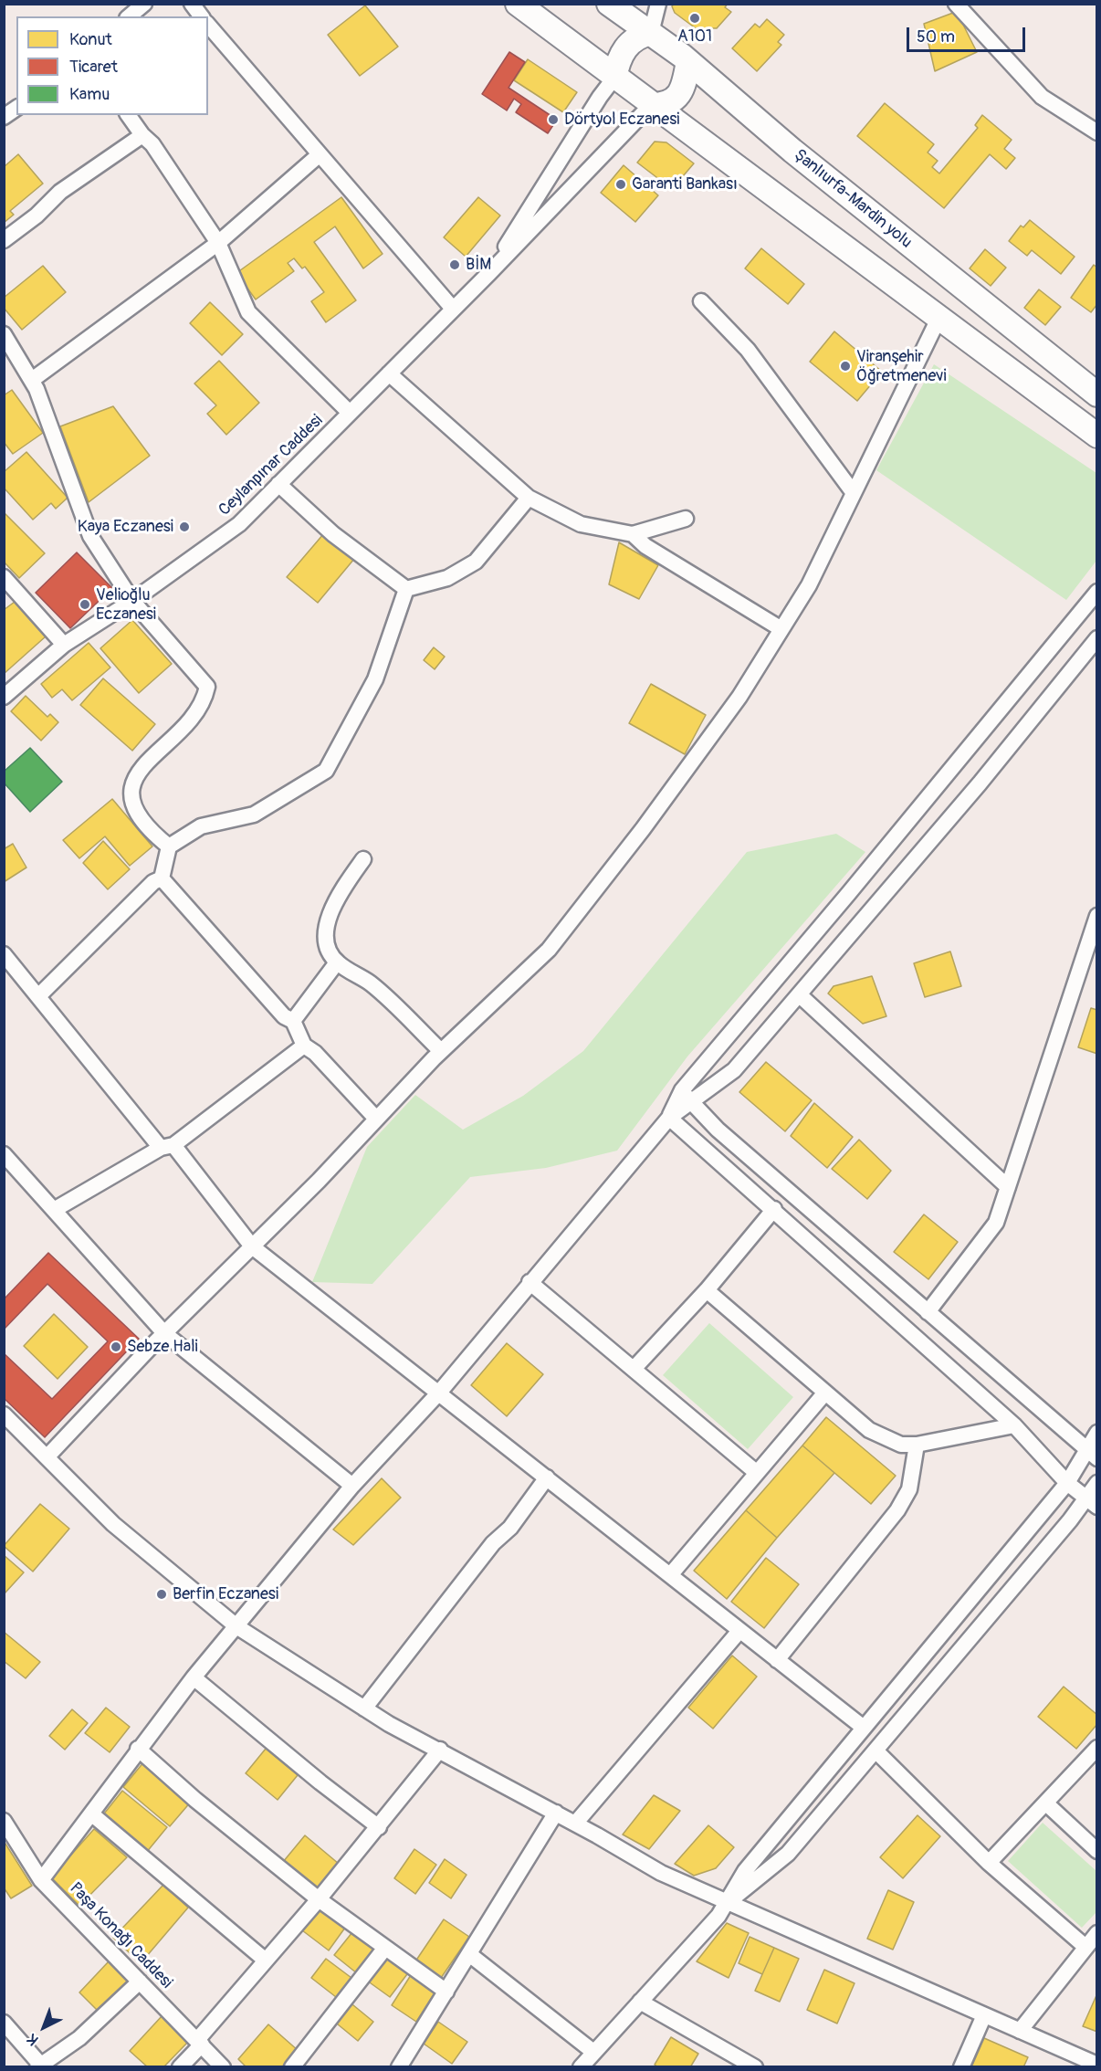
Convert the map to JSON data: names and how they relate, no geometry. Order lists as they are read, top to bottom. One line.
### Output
{"streets":{"highway":["Şanlıurfa-Mardin yolu"],"street":["Ceylanpınar Caddesi","Paşa Konağı Caddesi"]},"places":["A101","Dörtyol Eczanesi","Garanti Bankası","BİM","Viranşehir Öğretmenevi","Kaya Eczanesi","Velioğlu Eczanesi","Sebze Hali","Berfin Eczanesi"],"legend":["Konut","Ticaret","Kamu"],"scale_bar":"50 m","north":"bottom left"}
